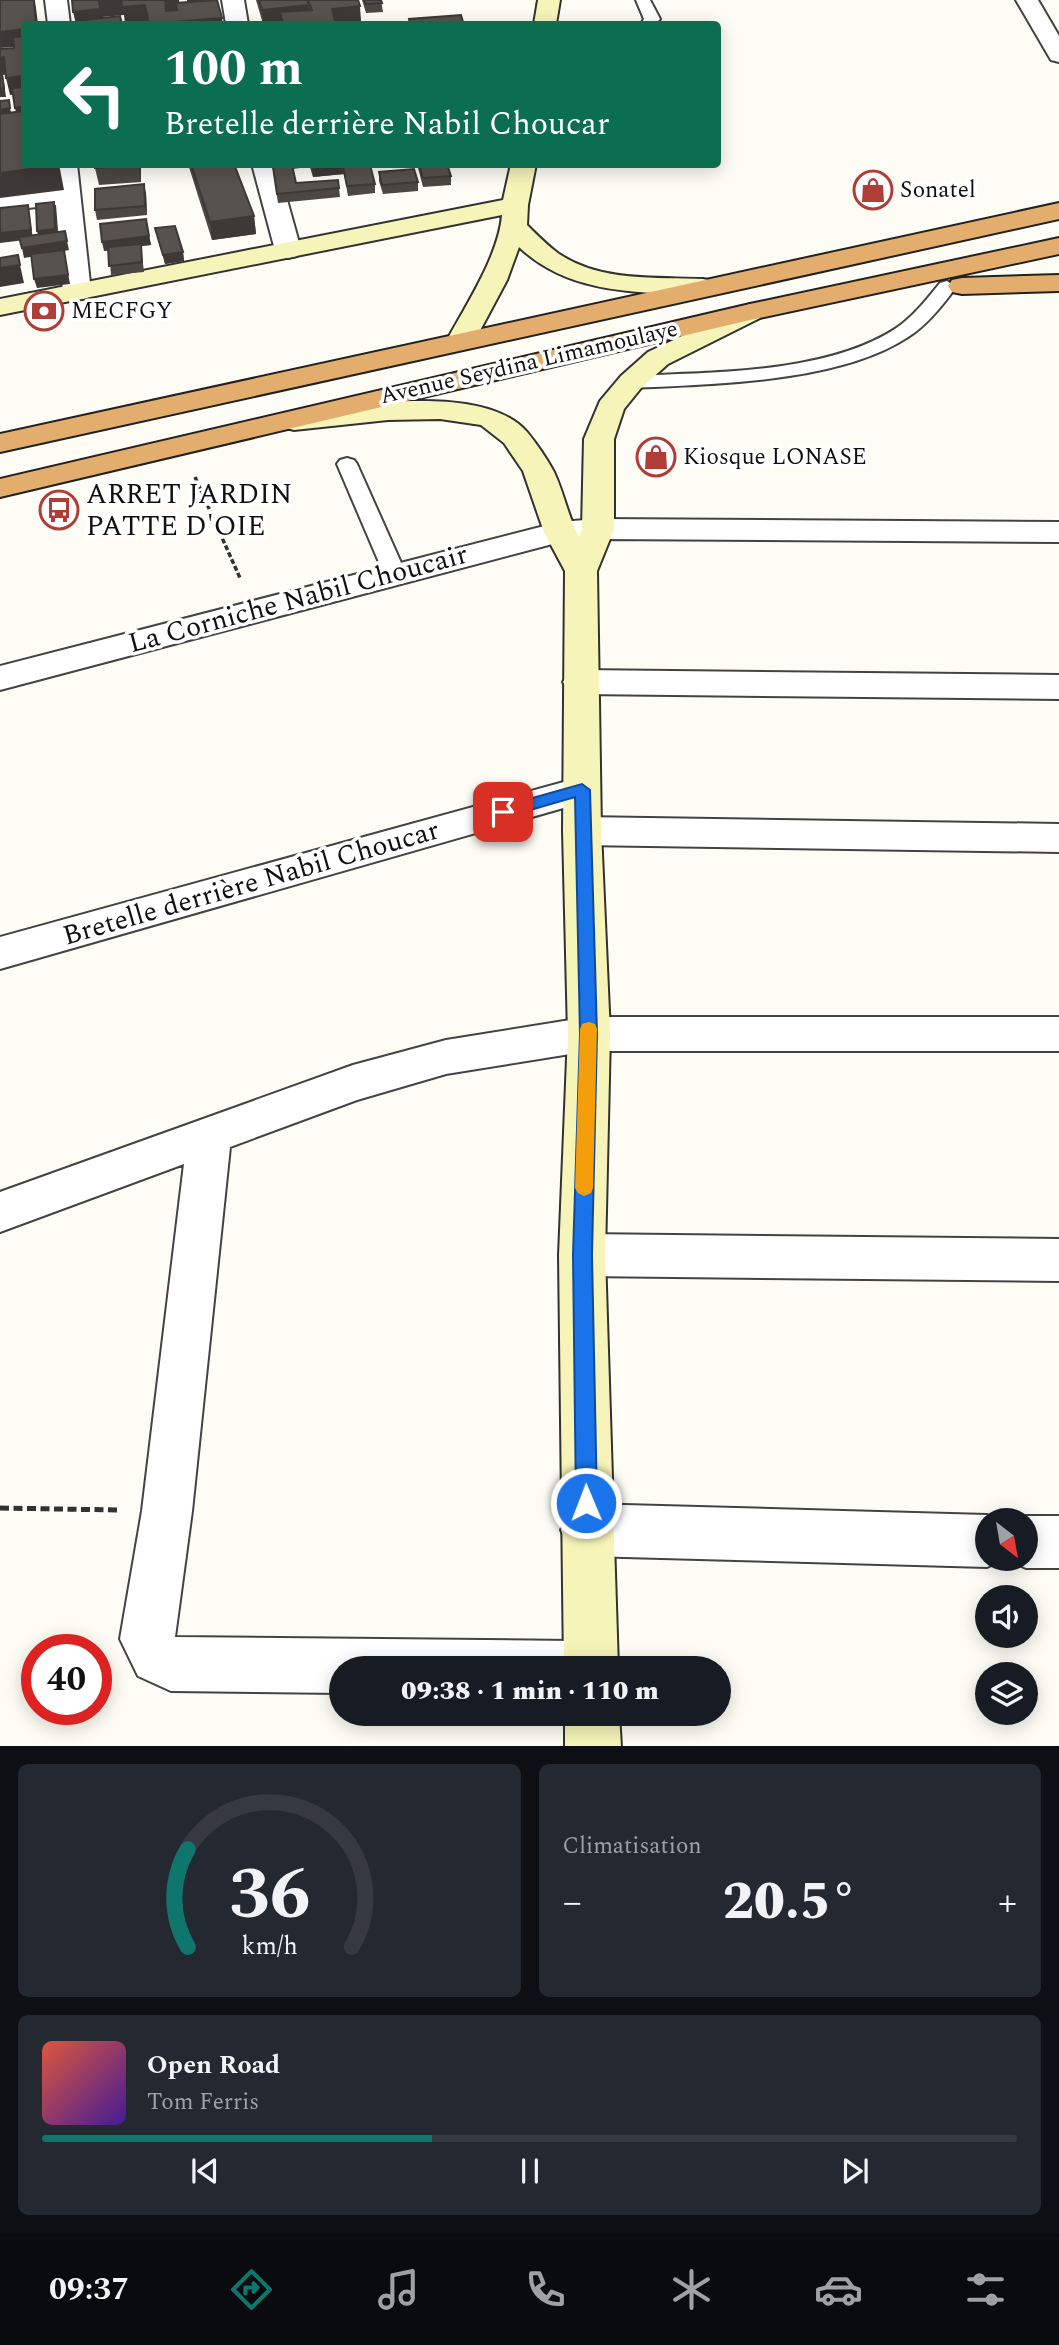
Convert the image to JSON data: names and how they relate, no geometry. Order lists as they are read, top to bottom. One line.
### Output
{"streets":{"highway":["Avenue Seydina Limamoulaye"],"street":["La Corniche Nabil Choucair","Bretelle derrière Nabil Choucar"]},"places":{"shop":["Sonatel","Kiosque LONASE"],"bank":["MECFGY"],"bus stop":["ARRET JARDIN PATTE D'OIE"]},"north":"bottom right","page":{"turn":["100 m","Bretelle derrière Nabil Choucar"],"limit":"40","trip":"09:38 · 1 min · 110 m","tile":"Climatisation","heat":["−","20.5°","+"],"song":["Open Road","Tom Ferris"],"tabs":"09:37","gauge":["36","km/h"]}}
